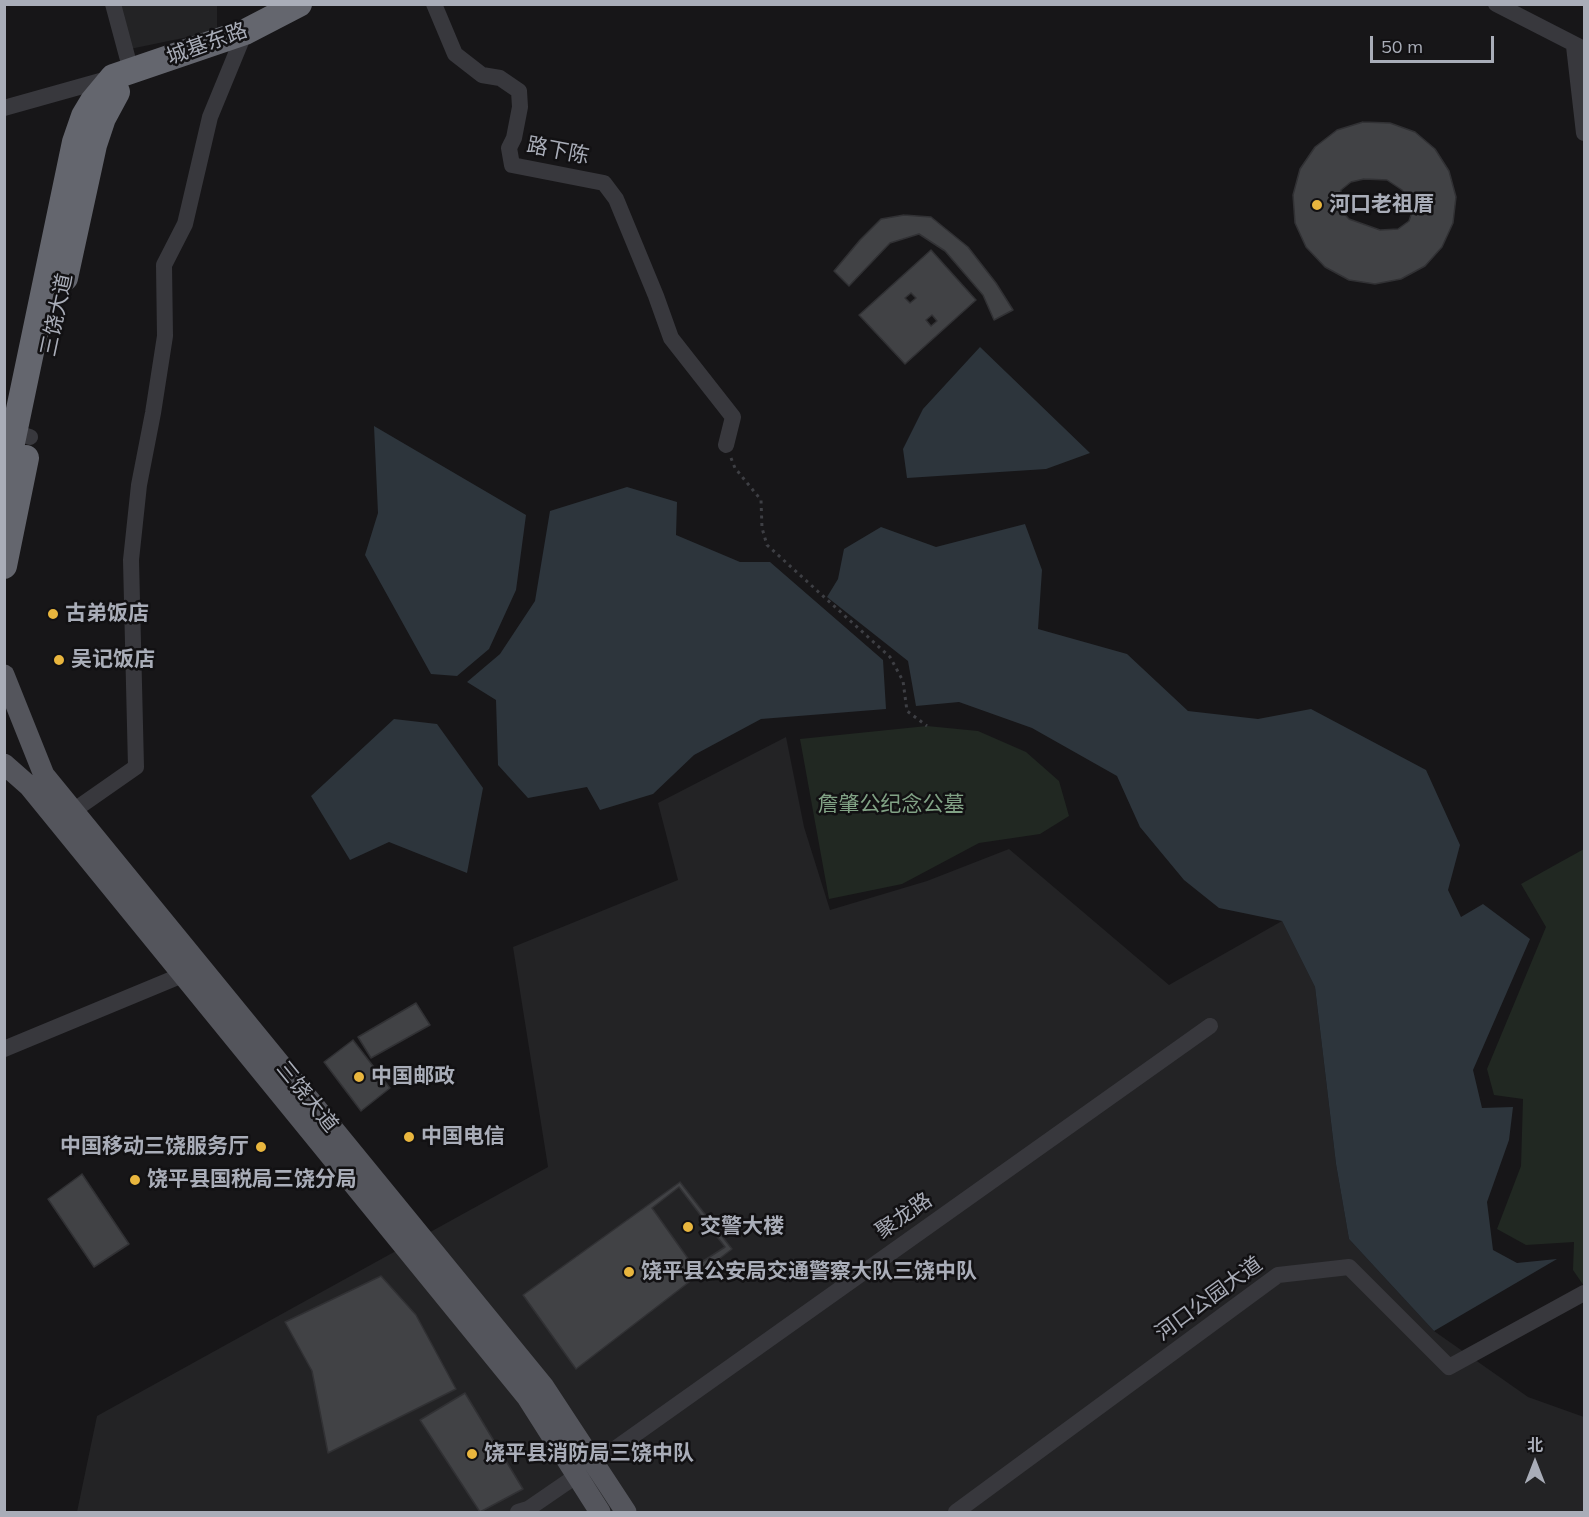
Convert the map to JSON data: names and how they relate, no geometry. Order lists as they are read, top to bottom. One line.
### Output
{"streets":{"highway":["城基东路","三饶大道"],"street":["路下陈","聚龙路","河口公园大道"]},"crossings":[["城基东路","三饶大道"],["三饶大道","聚龙路"]],"parks":["詹肇公纪念公墓"],"places":["河口老祖厝","古弟饭店","吴记饭店","中国邮政","中国电信","中国移动三饶服务厅","饶平县国税局三饶分局","交警大楼","饶平县公安局交通警察大队三饶中队","饶平县消防局三饶中队"],"scale_bar":"50 m","north":"top"}
